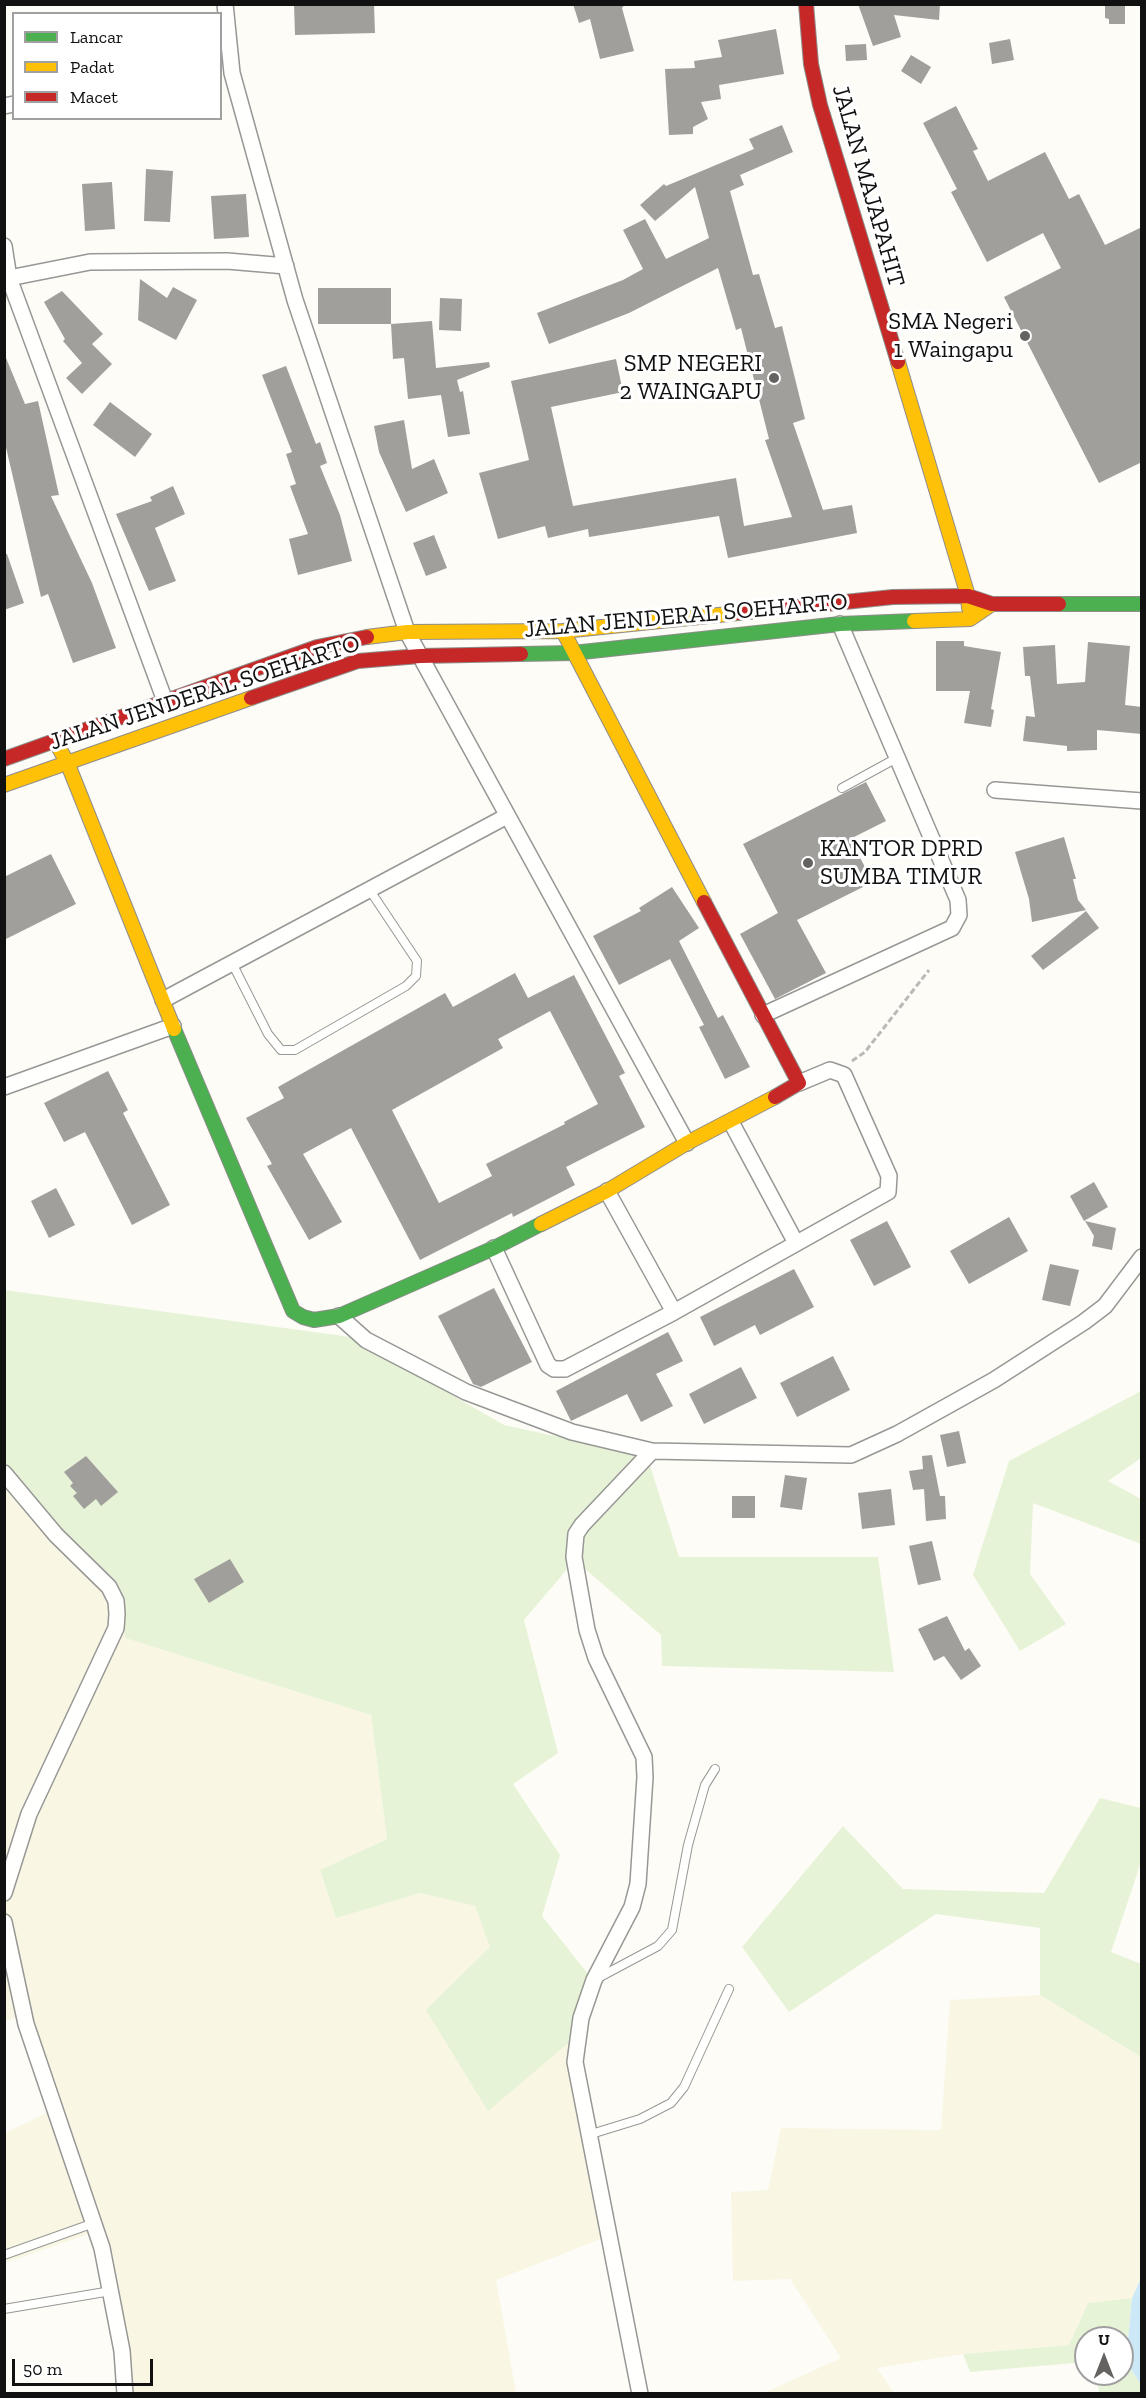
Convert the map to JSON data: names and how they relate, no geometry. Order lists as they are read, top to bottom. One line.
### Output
{"streets":{"street":["JALAN MAJAPAHIT","JALAN JENDERAL SOEHARTO"]},"crossings":[["JALAN MAJAPAHIT","JALAN JENDERAL SOEHARTO"]],"places":["SMA Negeri 1 Waingapu","SMP NEGERI 2 WAINGAPU","KANTOR DPRD SUMBA TIMUR"],"legend":["Lancar","Padat","Macet"],"scale_bar":"50 m","north":"top"}
